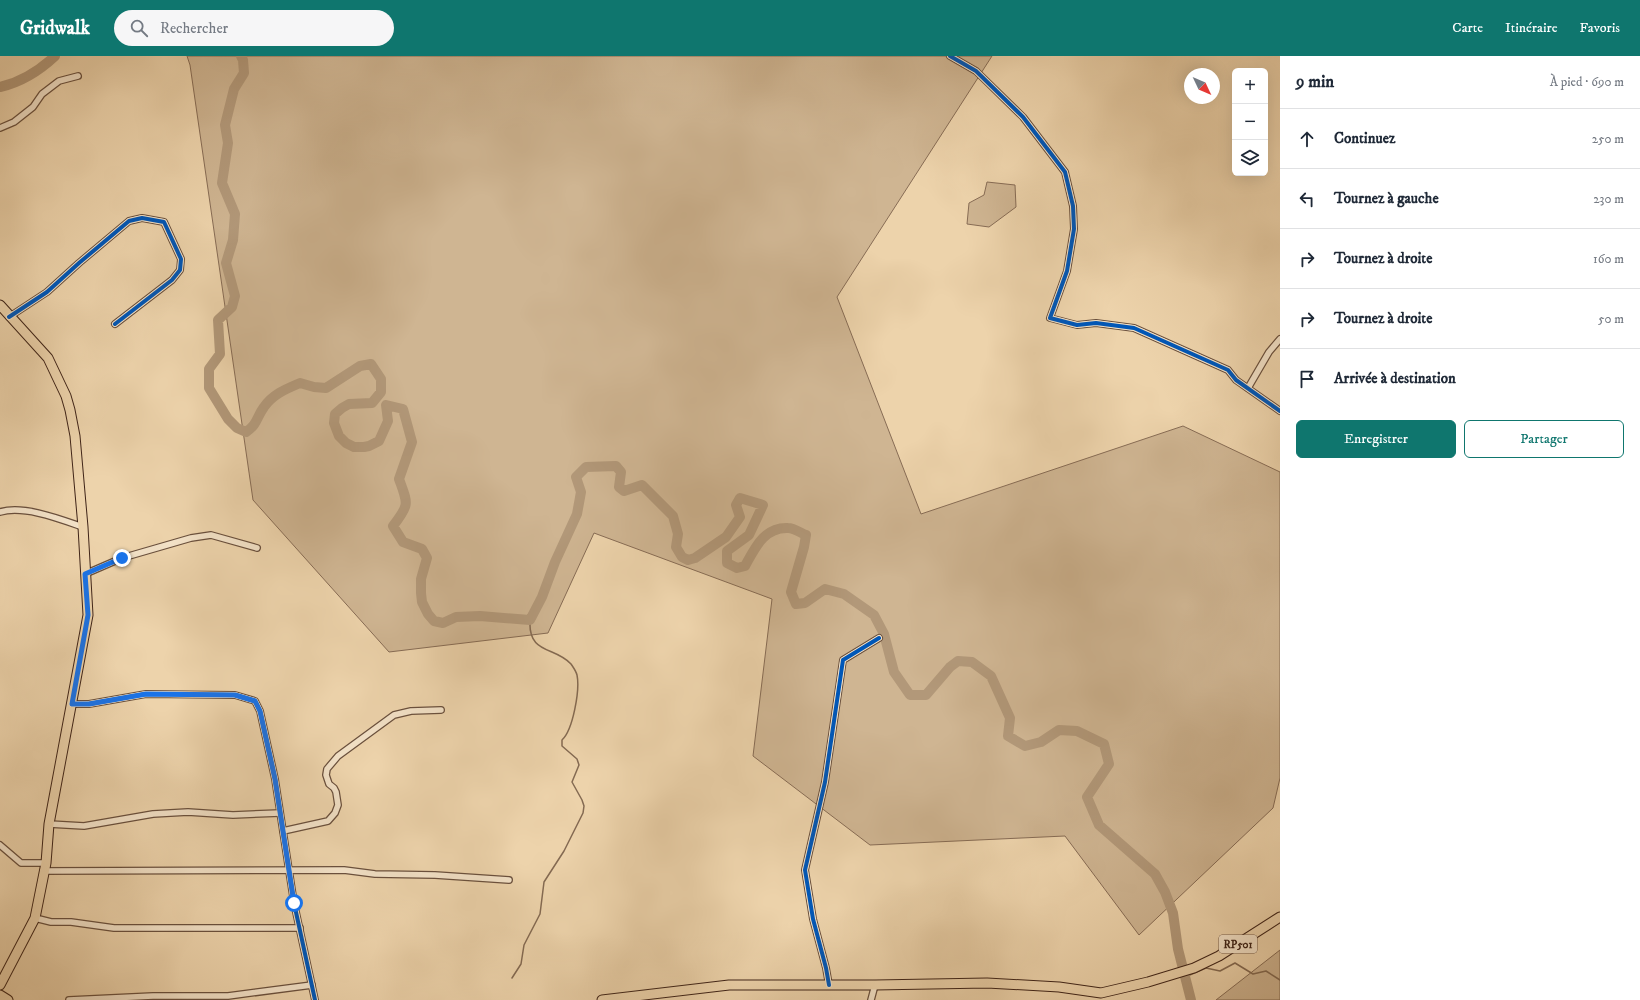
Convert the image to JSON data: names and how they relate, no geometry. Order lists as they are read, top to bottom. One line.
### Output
{"streets":{"main road":["RP501"]},"north":"bottom right","page":{"header":"Gridwalk","search":"Rechercher","nav":["Carte","Itinéraire","Favoris"],"heading":["9 min","À pied · 690 m"],"map_buttons":["+","−"],"list":[["Continuez","250 m"],["Tournez à gauche","230 m"],["Tournez à droite","160 m"],["Tournez à droite","50 m"],"Arrivée à destination"],"buttons":["Enregistrer","Partager"]}}
